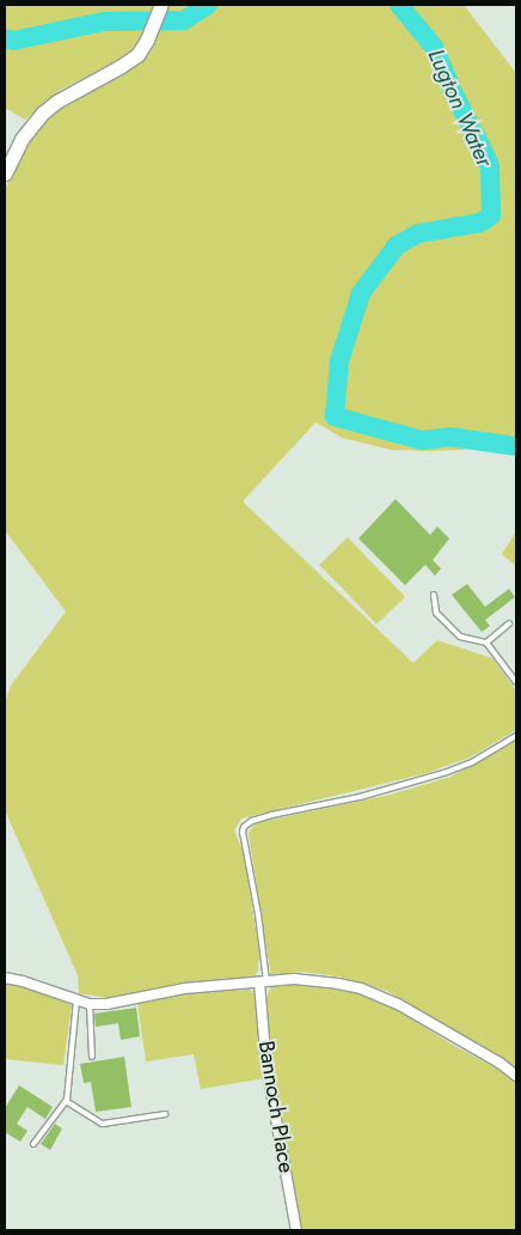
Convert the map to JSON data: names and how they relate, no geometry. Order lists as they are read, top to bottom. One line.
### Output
{"streets":{"street":["Bannoch Place"]},"water":["Lugton Water"]}
